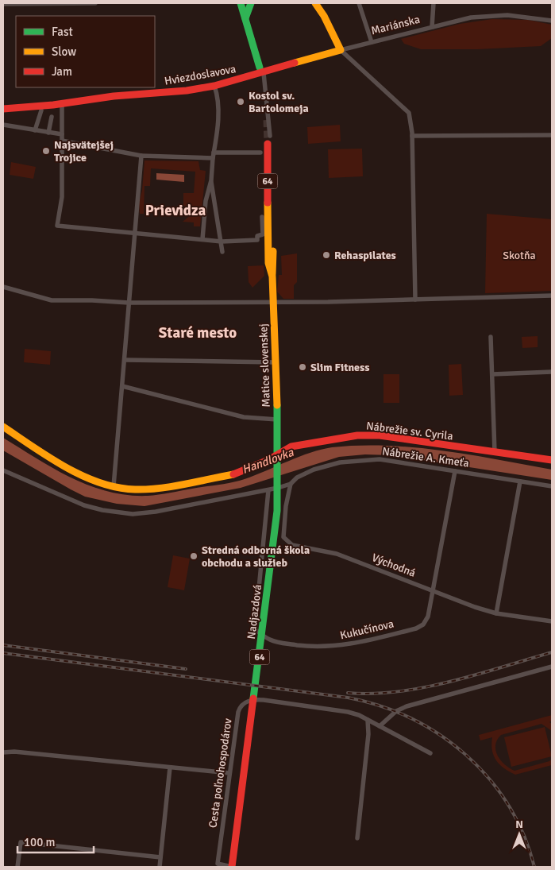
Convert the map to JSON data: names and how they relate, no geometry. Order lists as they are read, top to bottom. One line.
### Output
{"streets":{"street":["Mariánska","Hviezdoslavova","64","Matice slovenskej","Nábrežie sv. Cyrila","Nábrežie A. Kmeťa","Východná","Nadjazdová","Kukučínova","Cesta poľnohospodárov"]},"crossings":[["Mariánska","Hviezdoslavova"],["Matice slovenskej","Nábrežie sv. Cyrila"],["Matice slovenskej","Nadjazdová"],["Nábrežie sv. Cyrila","Nadjazdová"],["Nábrežie A. Kmeťa","Východná"],["Nábrežie A. Kmeťa","Nadjazdová"],["Nábrežie A. Kmeťa","Kukučínova"],["Východná","Kukučínova"],["Nadjazdová","Cesta poľnohospodárov"]],"districts":["Prievidza","Staré mesto"],"water":["Handlovka"],"parks":["Skotňa"],"places":["Kostol sv. Bartolomeja","Najsvätejšej Trojice","Rehaspilates","Slim Fitness","Stredná odborná škola obchodu a služieb"],"legend":["Fast","Slow","Jam"],"scale_bar":"100 m","north":"top"}
